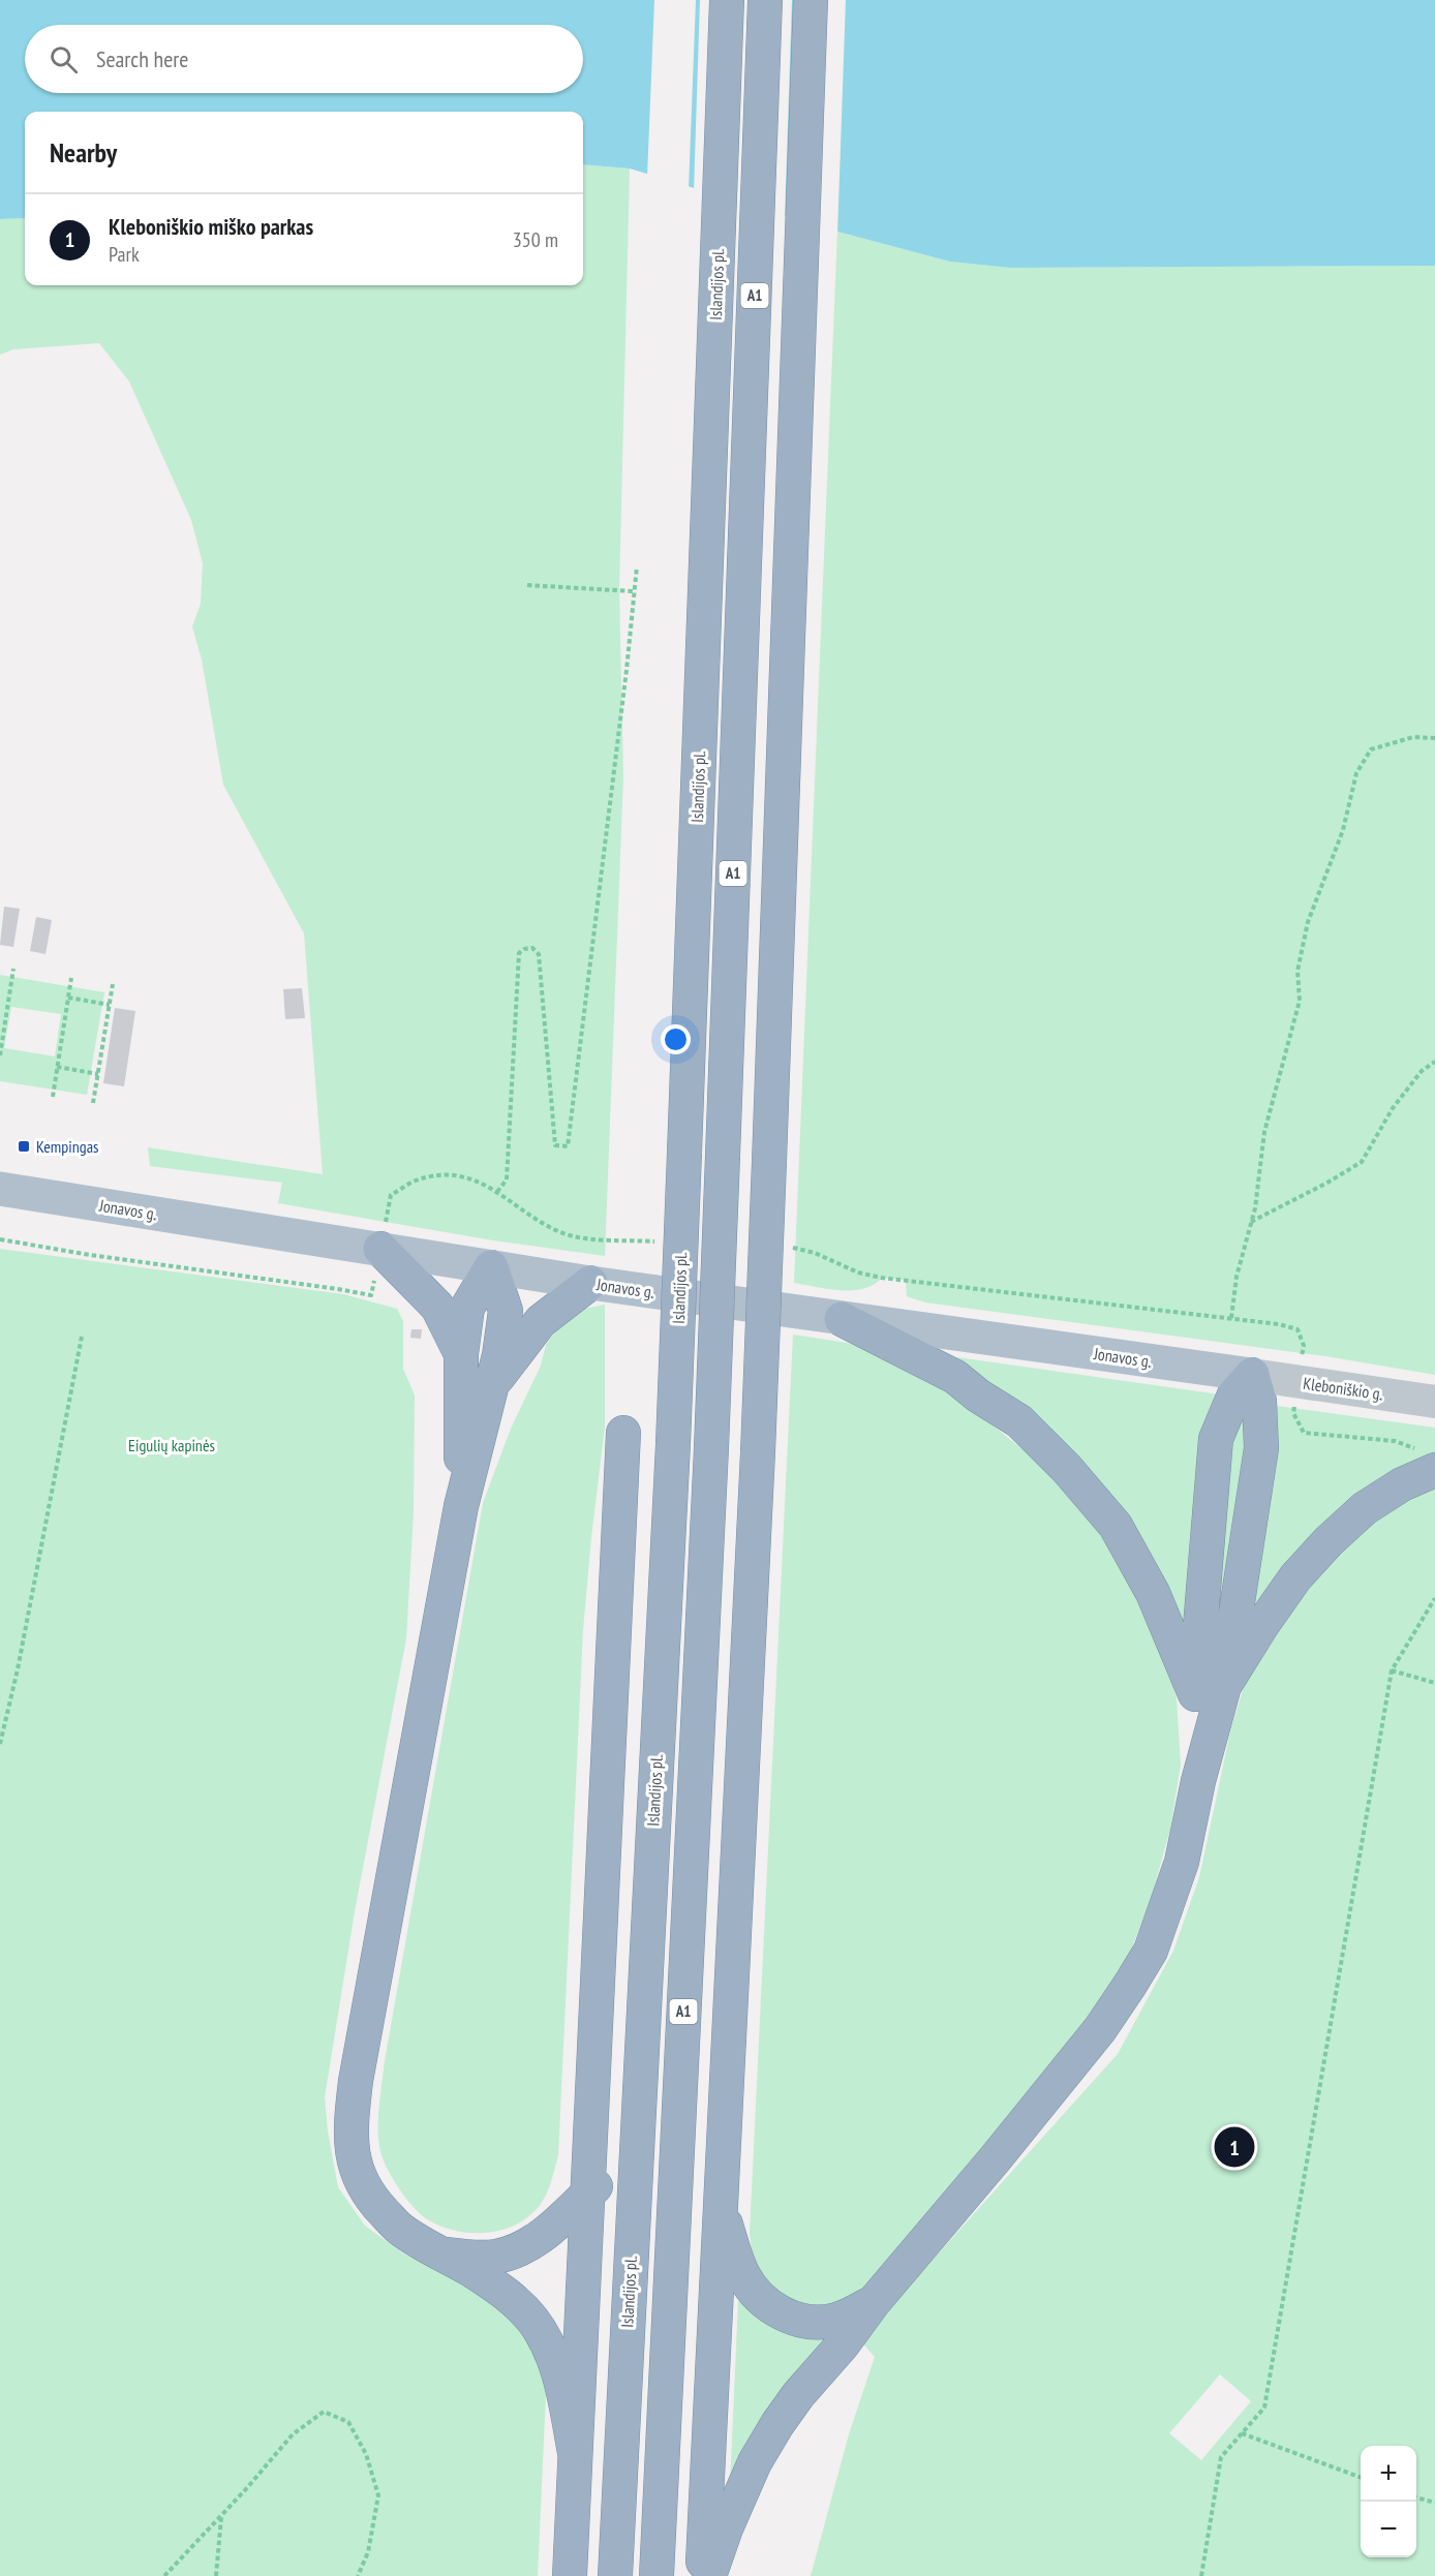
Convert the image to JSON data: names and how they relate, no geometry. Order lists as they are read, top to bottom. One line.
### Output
{"streets":{"highway":["Islandijos pl.","A1"],"main road":["Jonavos g."],"street":["Kleboniškio g."]},"crossings":[["Jonavos g.","Kleboniškio g."]],"parks":["Eigulių kapinės"],"places":{"transit":["Kempingas"]},"page":{"search":"Search here","heading":"Nearby","list":[{"mark":"1","name":"Kleboniškio miško parkas","note":"Park","value":"350 m"}],"pins":"1","map_buttons":["+","−"]}}
